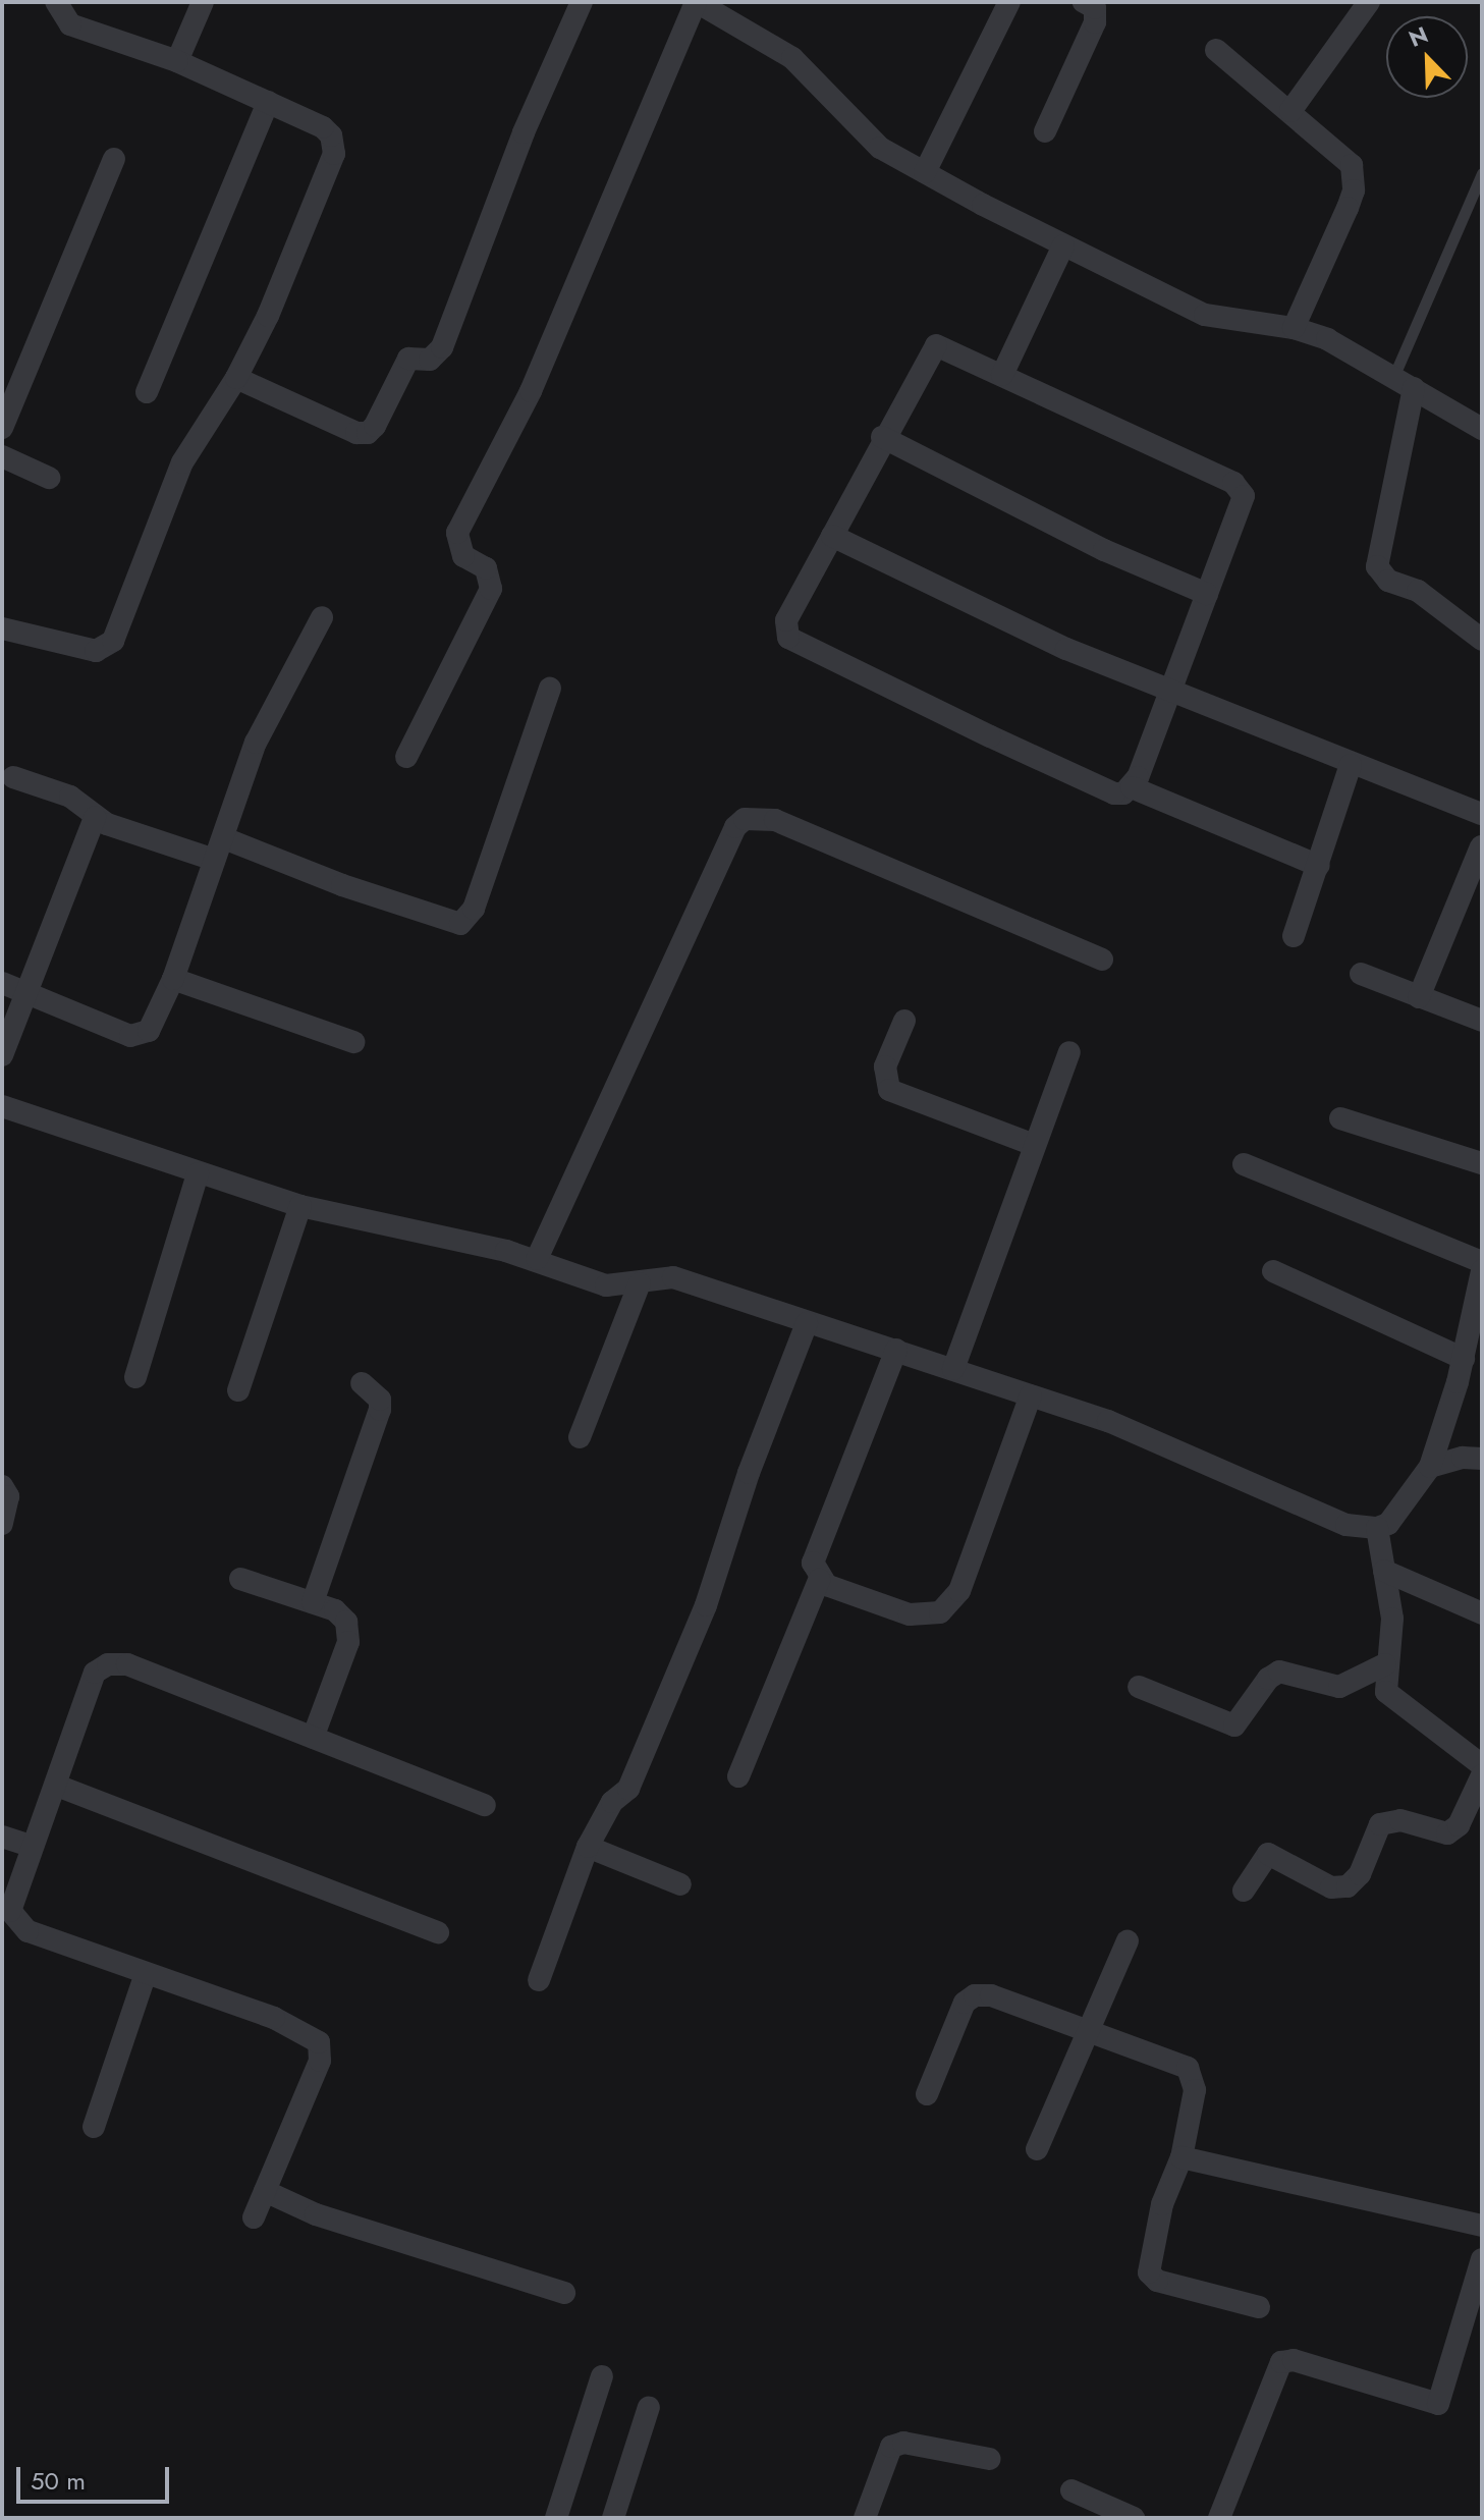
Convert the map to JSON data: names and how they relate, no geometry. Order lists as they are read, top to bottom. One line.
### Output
{"scale_bar":"50 m","north":"top left"}
